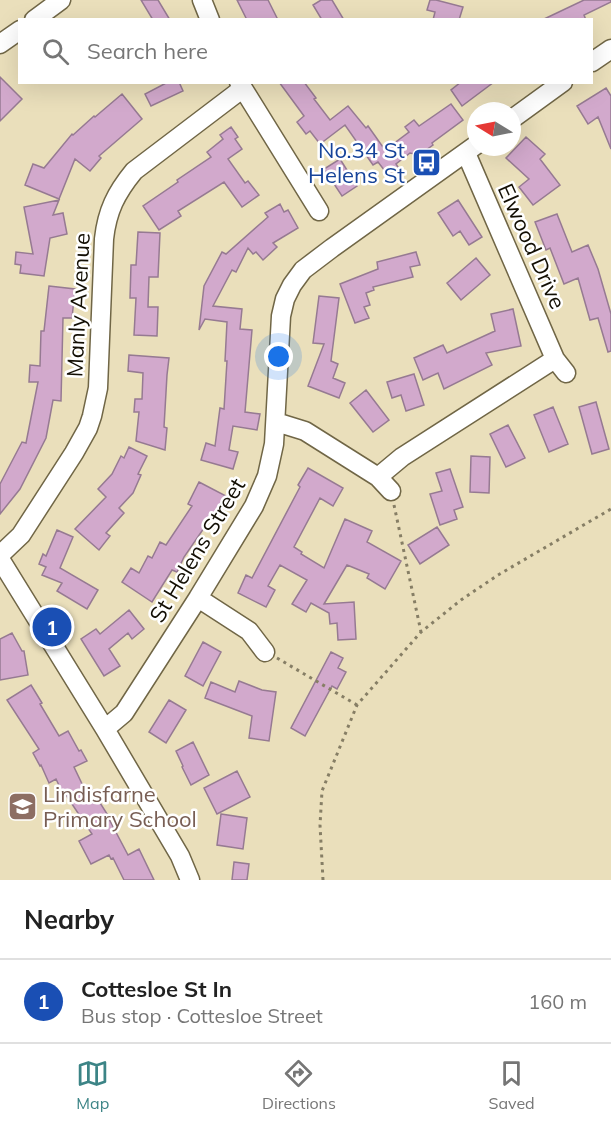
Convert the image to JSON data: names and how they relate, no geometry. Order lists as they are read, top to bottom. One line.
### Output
{"streets":{"street":["Elwood Drive","Manly Avenue","St Helens Street"]},"places":{"bus stop":["No.34 St Helens St"],"school or university":["Lindisfarne Primary School"]},"north":"left","page":{"search":"Search here","pins":"1","heading":"Nearby","list":[{"mark":"1","name":"Cottesloe St In","note":"Bus stop · Cottesloe Street","value":"160 m"}],"nav":["Map","Directions","Saved"]}}
